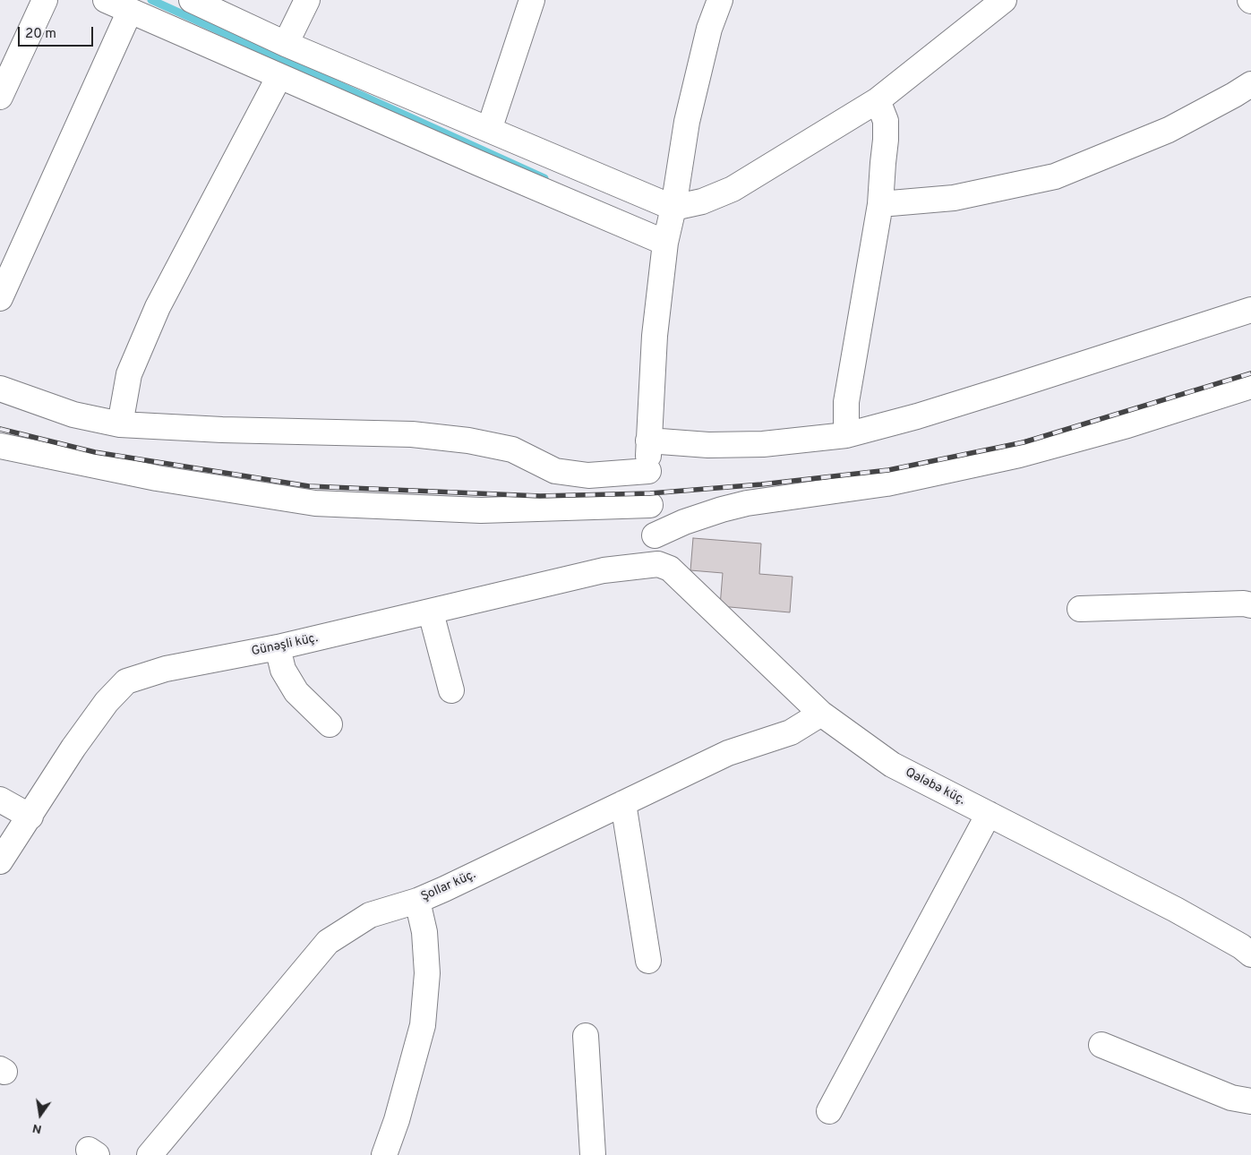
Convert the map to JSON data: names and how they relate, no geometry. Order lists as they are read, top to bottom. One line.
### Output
{"streets":{"street":["Günəşli küç.","Qələbə küç.","Şollar küç."]},"crossings":[["Günəşli küç.","Qələbə küç."],["Qələbə küç.","Şollar küç."]],"scale_bar":"20 m","north":"bottom"}
